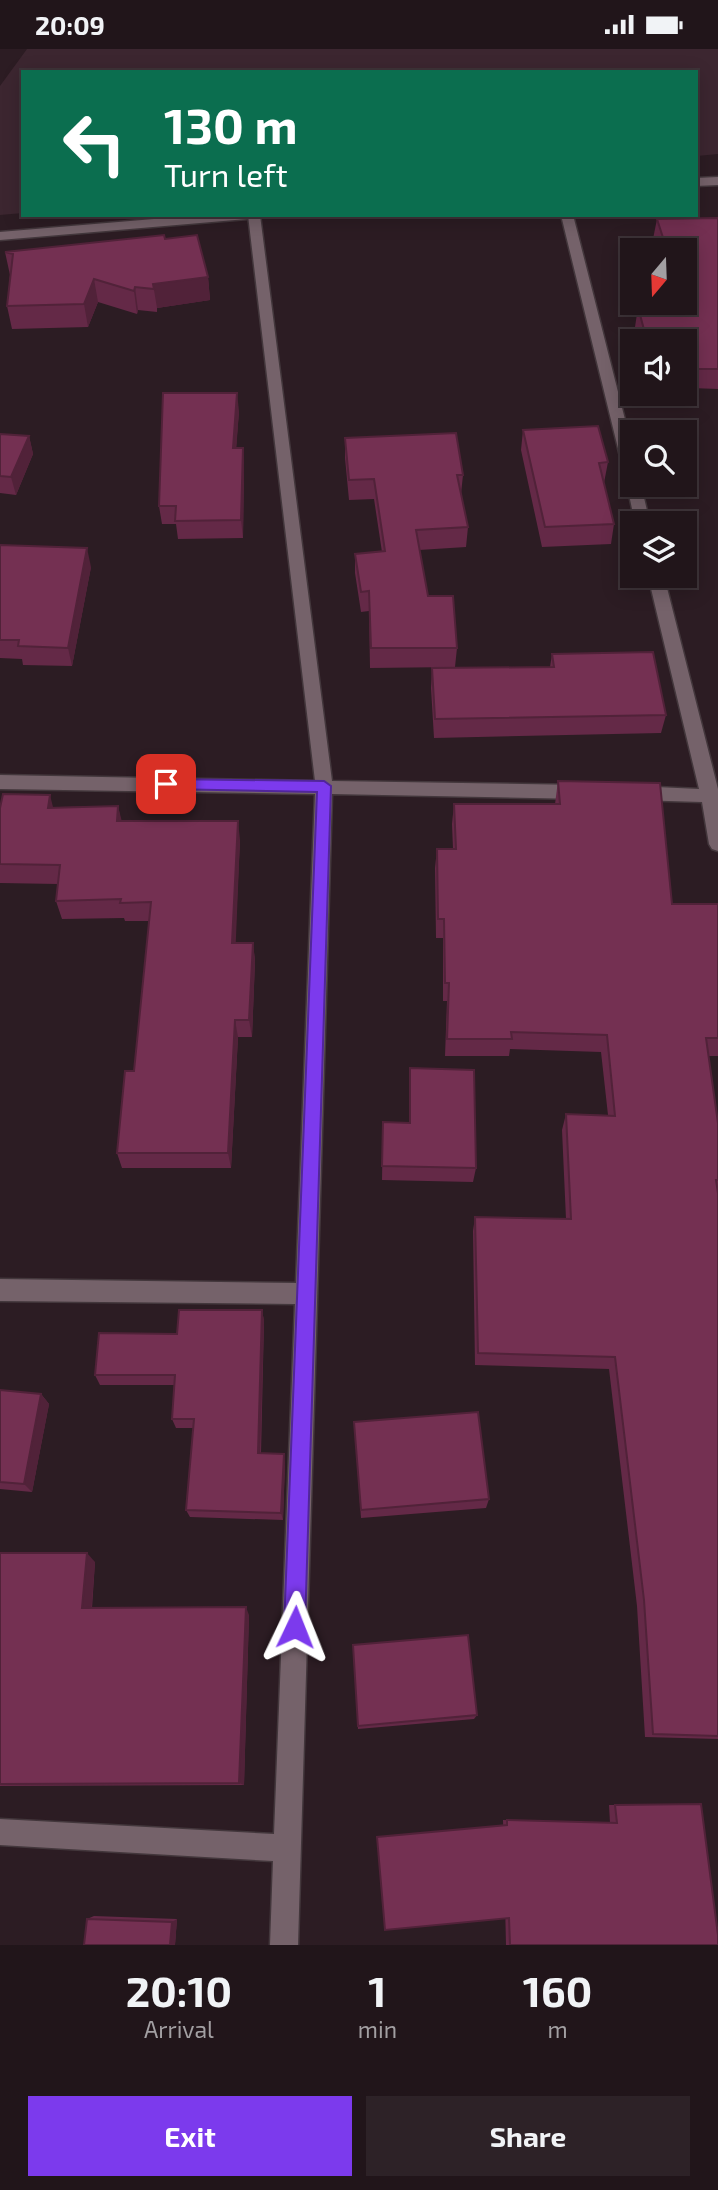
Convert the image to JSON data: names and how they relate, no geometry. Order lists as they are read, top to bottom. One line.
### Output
{"north":"bottom","page":{"status":"20:09","turn":["130 m","Turn left"],"eta":["20:10","Arrival","1","min","160","m"],"buttons":["Exit","Share"]}}
